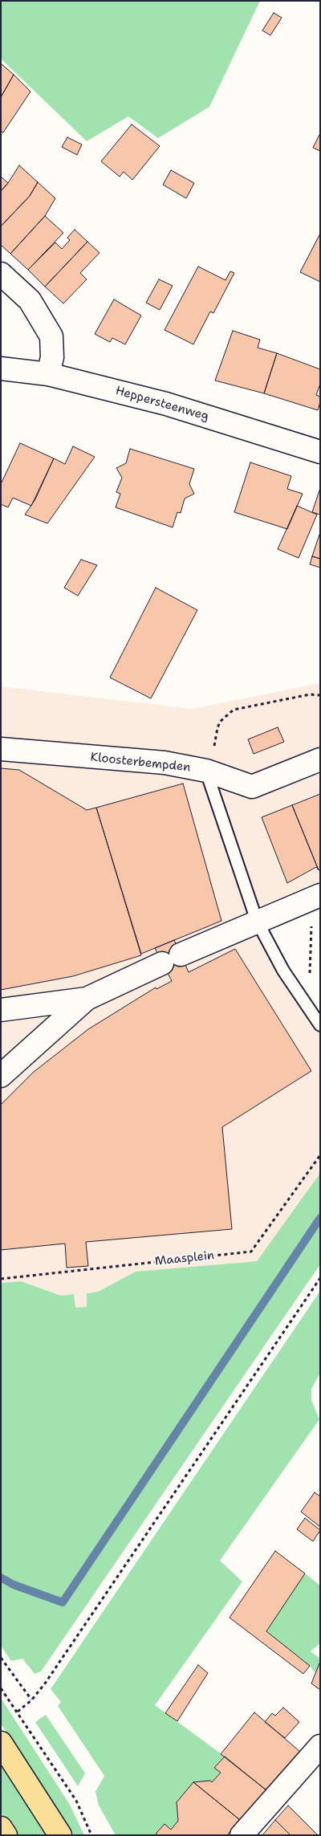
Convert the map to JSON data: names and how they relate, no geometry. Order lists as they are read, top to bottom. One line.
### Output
{"streets":{"street":["Heppersteenweg","Kloosterbempden"],"path":["Maasplein"]}}
